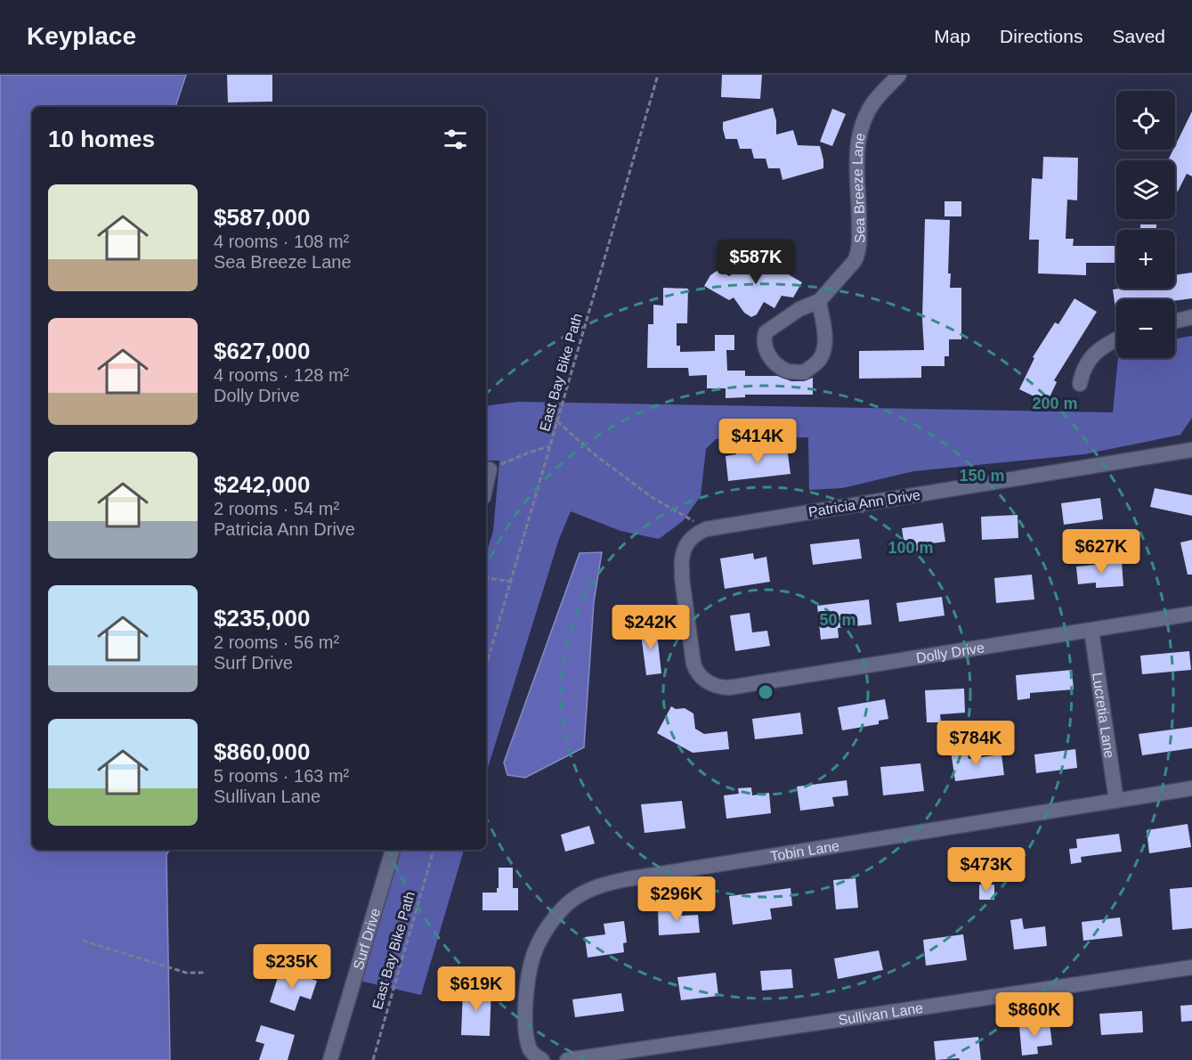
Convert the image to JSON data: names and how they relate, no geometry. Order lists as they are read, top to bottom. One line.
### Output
{"streets":{"street":["Sea Breeze Lane","Patricia Ann Drive","Dolly Drive","Lucretia Lane","Tobin Lane","Surf Drive","Sullivan Lane"],"path":["East Bay Bike Path"]},"crossings":[["Patricia Ann Drive","Dolly Drive"],["Dolly Drive","Lucretia Lane"],["Lucretia Lane","Tobin Lane"]],"page":{"header":"Keyplace","nav":["Map","Directions","Saved"],"map_buttons":["+","−"],"heading":"10 homes","list":[{"name":"$587,000","note":"4 rooms · 108 m² · Sea Breeze Lane"},{"name":"$627,000","note":"4 rooms · 128 m² · Dolly Drive"},{"name":"$242,000","note":"2 rooms · 54 m² · Patricia Ann Drive"},{"name":"$235,000","note":"2 rooms · 56 m² · Surf Drive"},{"name":"$860,000","note":"5 rooms · 163 m² · Sullivan Lane"}],"price":["$587K","$414K","$627K","$242K","$784K","$473K","$296K","$235K","$619K","$860K"]},"rings":["200 m","150 m","100 m","50 m"]}
